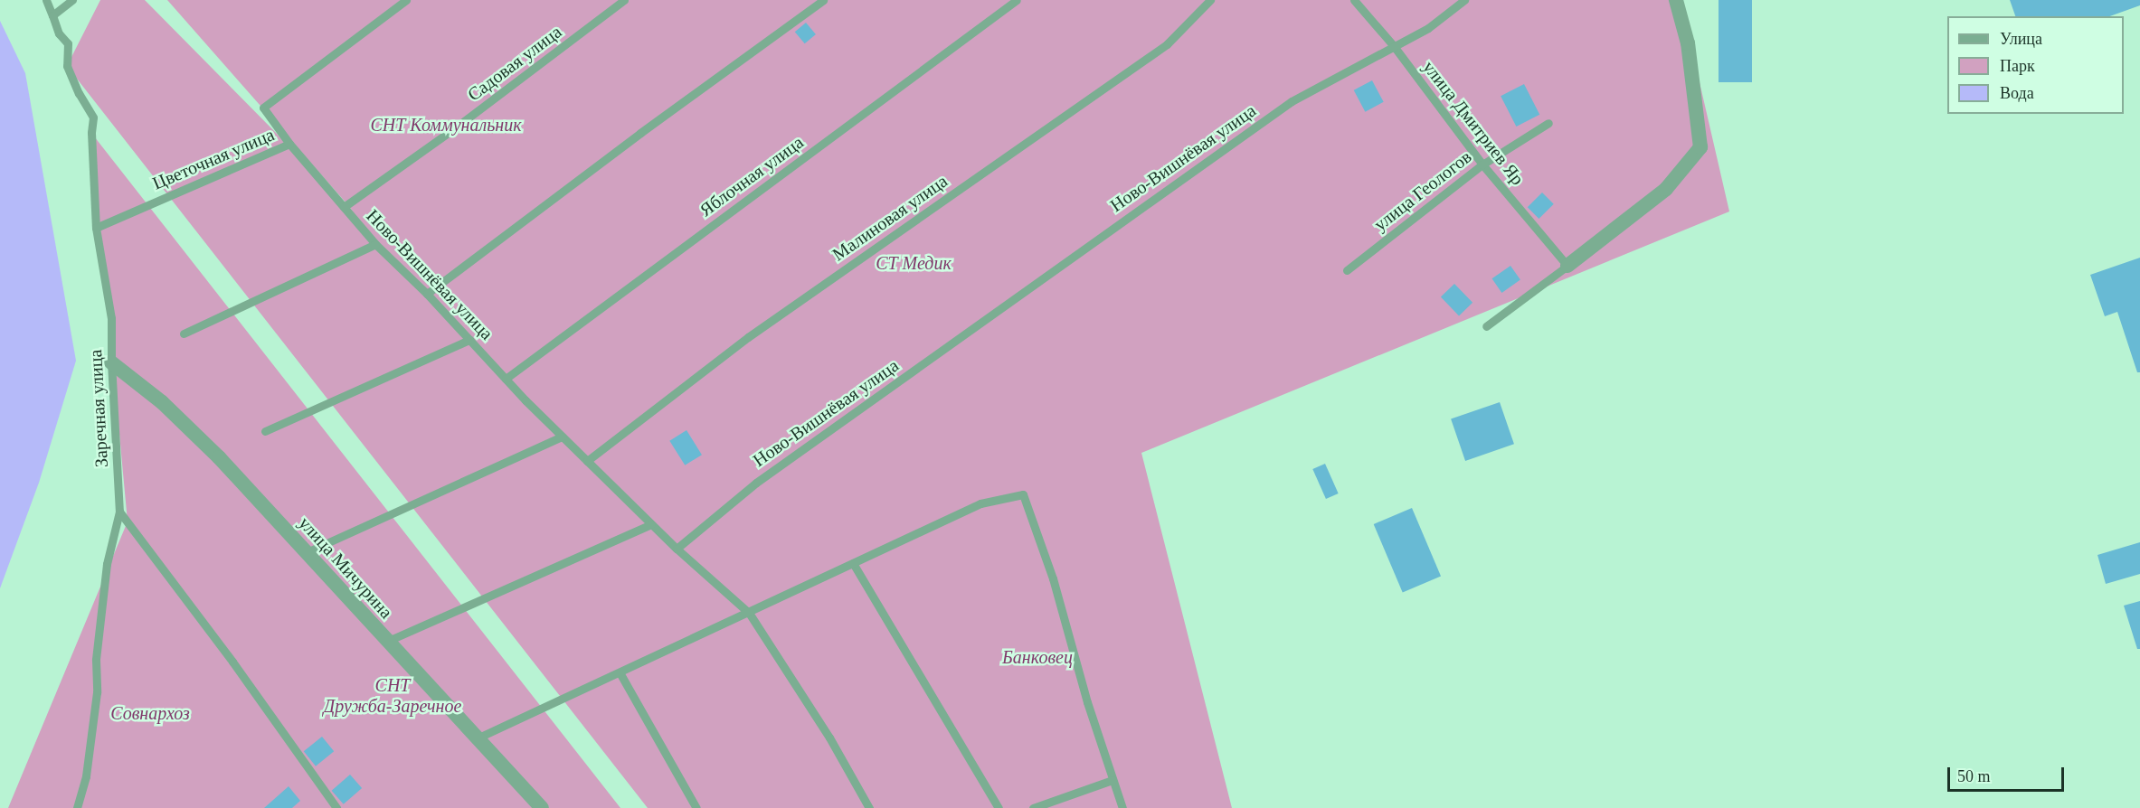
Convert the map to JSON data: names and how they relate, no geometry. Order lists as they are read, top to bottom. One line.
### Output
{"streets":{"street":["улица Мичурина"],"lane":["Садовая улица","улица Дмитриев Яр","Ново-Вишнёвая улица","Цветочная улица","Яблочная улица","улица Геологов","Малиновая улица","Заречная улица"]},"crossings":[["Садовая улица","Ново-Вишнёвая улица"],["улица Дмитриев Яр","Ново-Вишнёвая улица"],["улица Дмитриев Яр","улица Геологов"],["Ново-Вишнёвая улица","Цветочная улица"],["Ново-Вишнёвая улица","Яблочная улица"],["Ново-Вишнёвая улица","Малиновая улица"],["Цветочная улица","Заречная улица"],["Заречная улица","улица Мичурина"]],"parks":["СНТ Коммунальник","СТ Медик","Банковец","СНТ Дружба-Заречное","Совнархоз"],"legend":["Улица","Парк","Вода"],"scale_bar":"50 m"}
